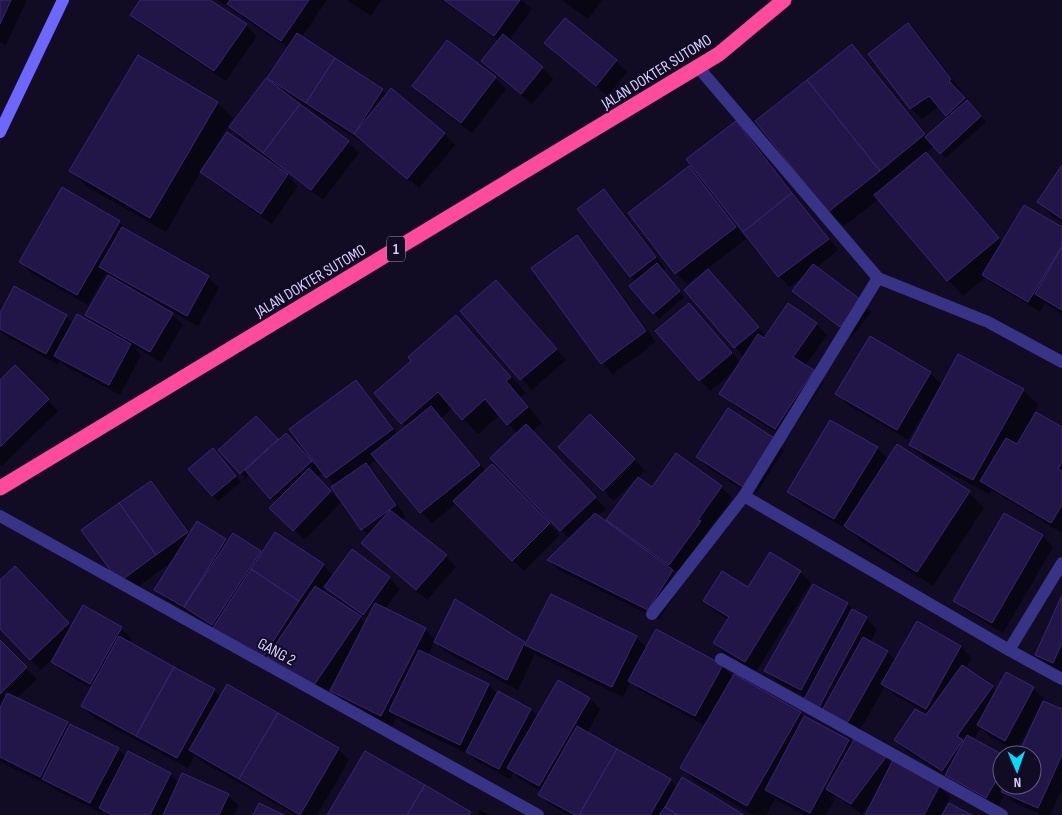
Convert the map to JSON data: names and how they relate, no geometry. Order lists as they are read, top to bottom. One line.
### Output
{"streets":{"highway":["JALAN DOKTER SUTOMO","1"],"street":["GANG 2"]},"north":"bottom"}
